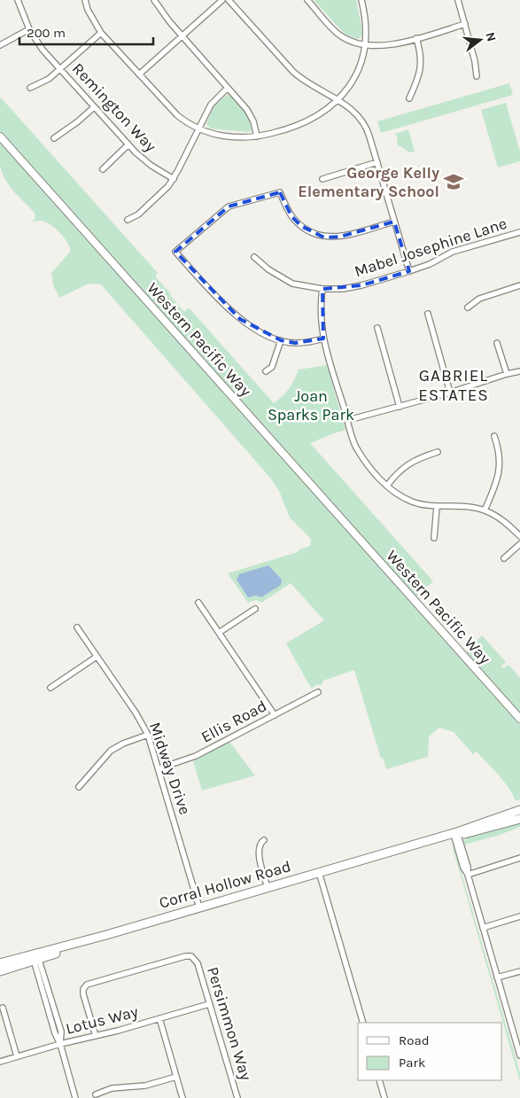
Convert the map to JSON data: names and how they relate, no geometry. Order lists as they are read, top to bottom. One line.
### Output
{"streets":{"main road":["Corral Hollow Road"],"street":["Remington Way","Mabel Josephine Lane","Western Pacific Way","Ellis Road","Midway Drive","Lotus Way","Persimmon Way"]},"crossings":[["Ellis Road","Midway Drive"],["Midway Drive","Corral Hollow Road"],["Lotus Way","Persimmon Way"]],"districts":["GABRIEL ESTATES"],"parks":["Joan Sparks Park"],"places":{"school or university":["George Kelly Elementary School"]},"legend":["Road","Park"],"scale_bar":"200 m","north":"right"}
